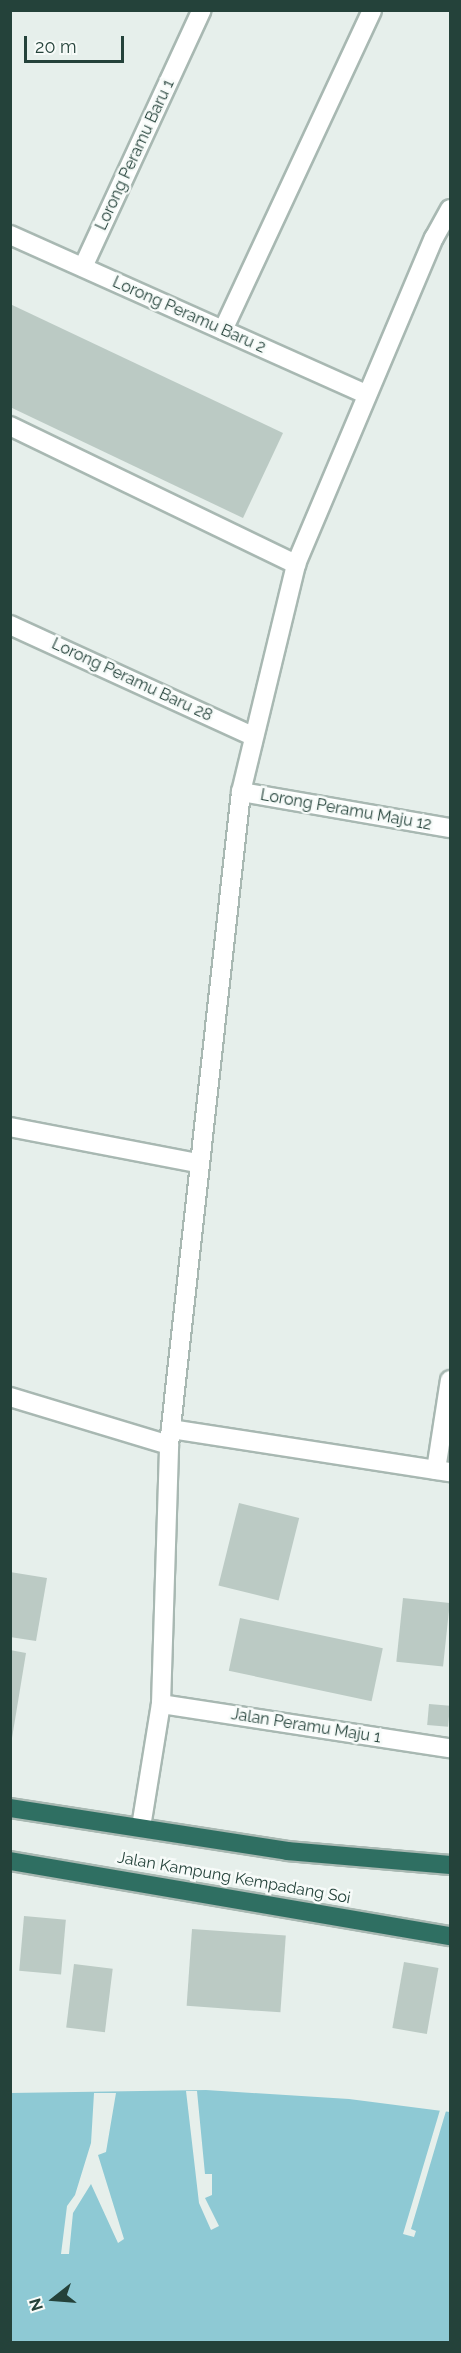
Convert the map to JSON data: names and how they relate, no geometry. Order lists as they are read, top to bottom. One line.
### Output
{"streets":{"highway":["Jalan Kampung Kempadang Soi"],"street":["Lorong Peramu Baru 1","Lorong Peramu Baru 2","Lorong Peramu Baru 28","Lorong Peramu Maju 12","Jalan Peramu Maju 1"]},"crossings":[["Lorong Peramu Baru 1","Lorong Peramu Baru 2"]],"scale_bar":"20 m","north":"left"}
